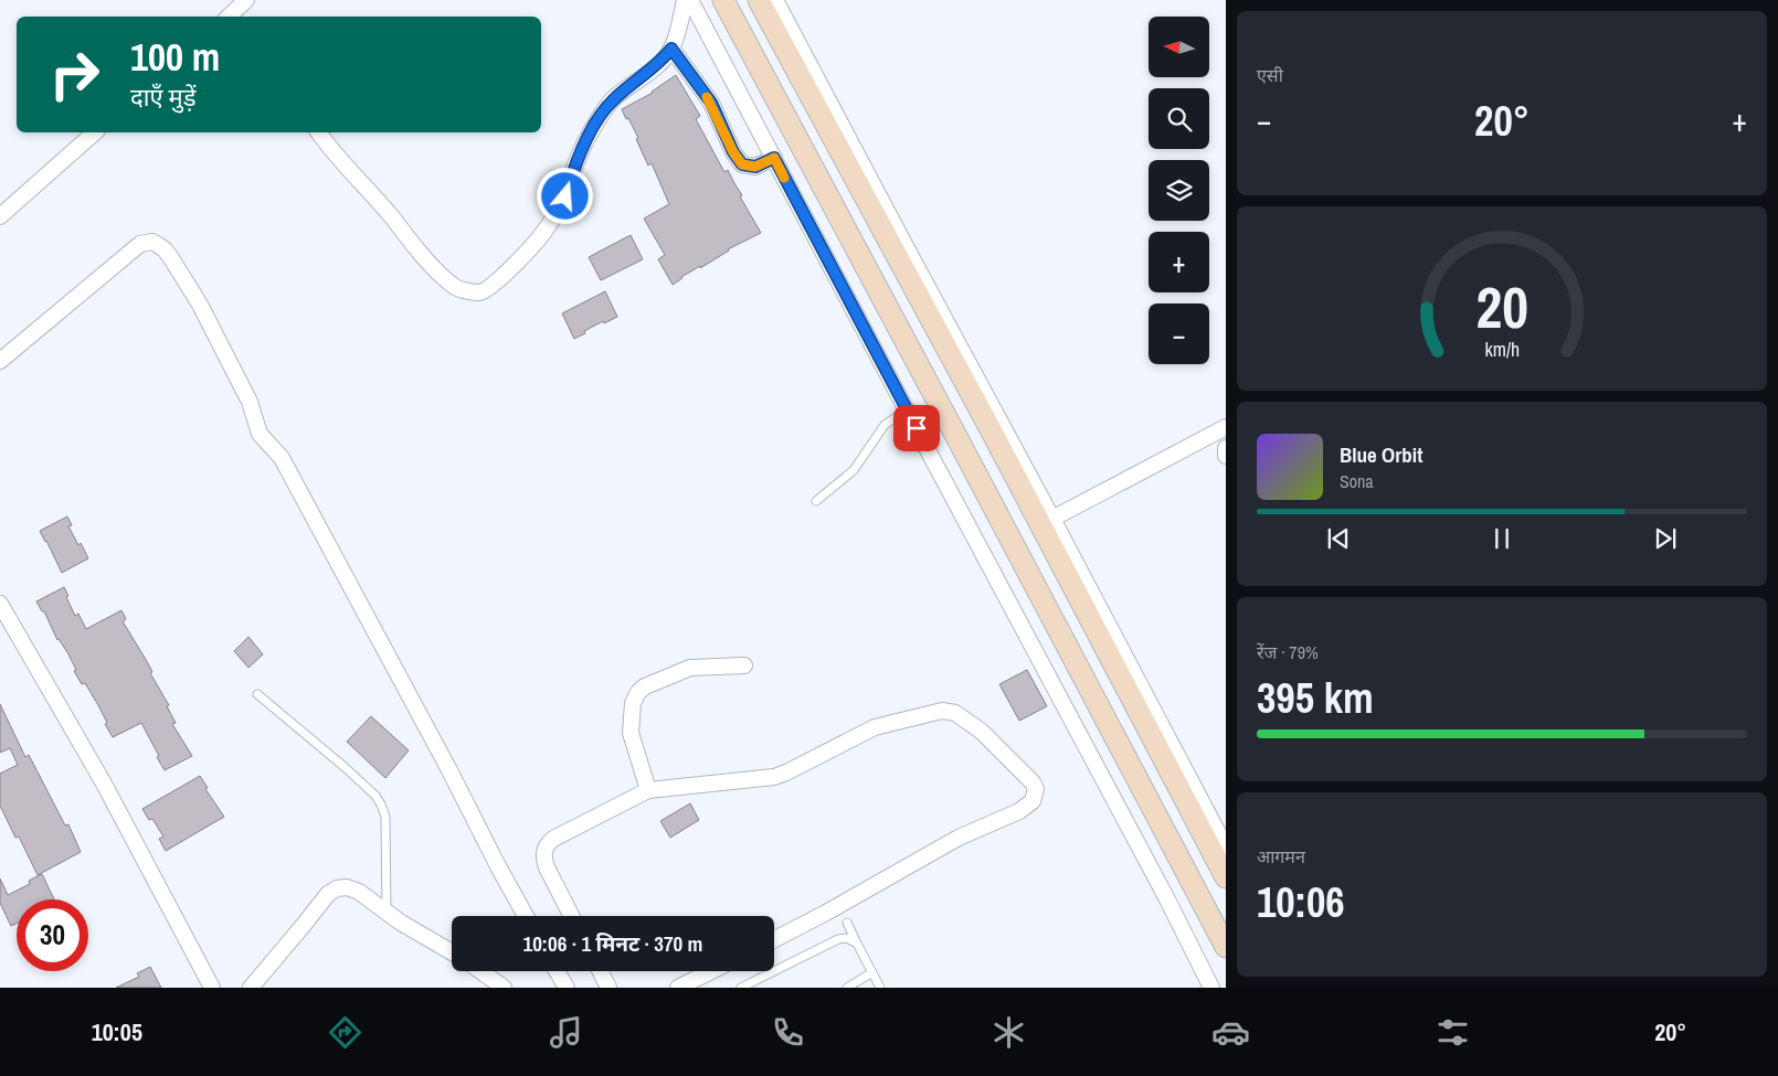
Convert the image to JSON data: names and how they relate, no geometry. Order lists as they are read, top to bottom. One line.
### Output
{"north":"left","page":{"tile":["एसी",["रेंज · 79%","395 km"],["आगमन","10:06"]],"map_buttons":["+","−"],"turn":["100 m","दाएँ मुड़ें"],"heat":["−","20°","+"],"song":["Blue Orbit","Sona"],"limit":"30","trip":"10:06 · 1 मिनट · 370 m","tabs":["10:05","20°"],"gauge":["20","km/h"]}}
